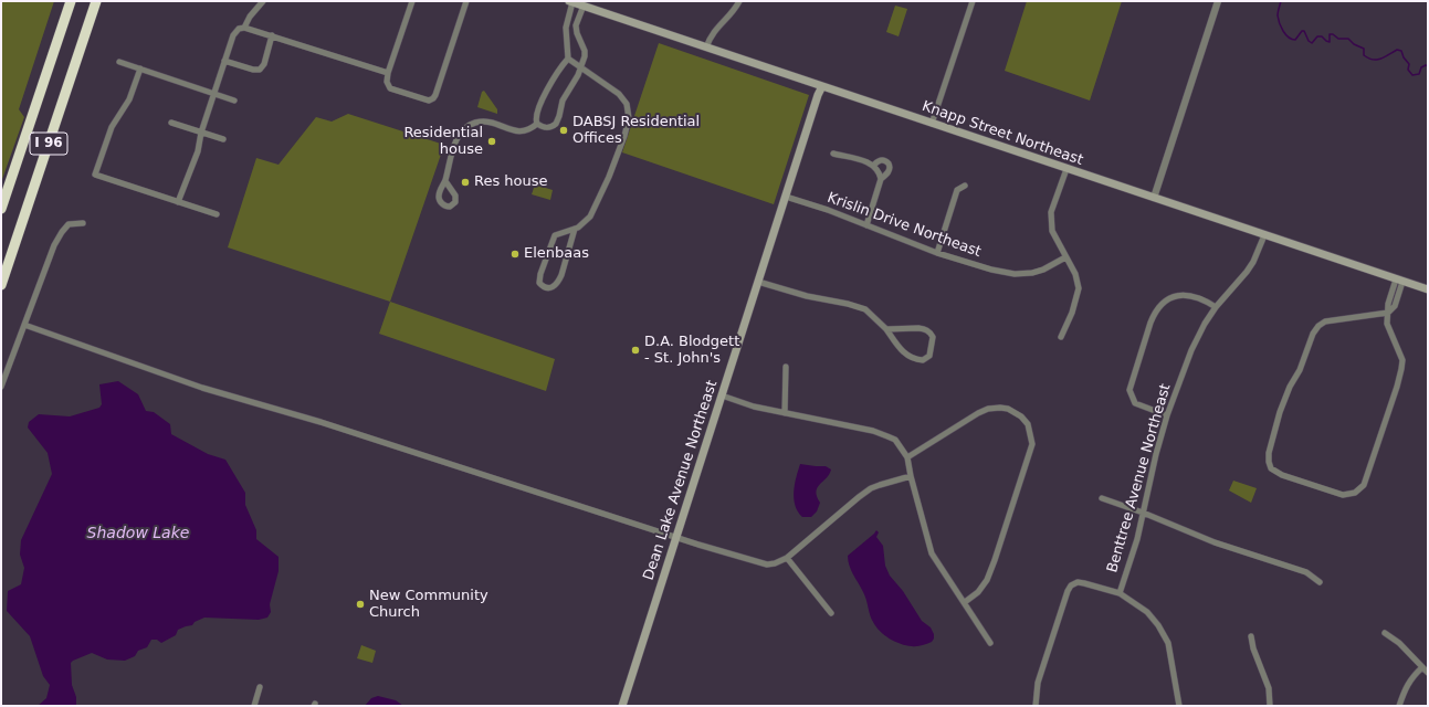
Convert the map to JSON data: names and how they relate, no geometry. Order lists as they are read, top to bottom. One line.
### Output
{"streets":{"highway":["I 96"],"main road":["Knapp Street Northeast","Dean Lake Avenue Northeast"],"street":["Krislin Drive Northeast","Benttree Avenue Northeast"]},"crossings":[["Knapp Street Northeast","Benttree Avenue Northeast"],["Knapp Street Northeast","Dean Lake Avenue Northeast"],["Krislin Drive Northeast","Dean Lake Avenue Northeast"]],"water":["Shadow Lake"],"places":["DABSJ Residential Offices","Residential house","Res house","Elenbaas","D.A. Blodgett - St. John's","New Community Church"]}
